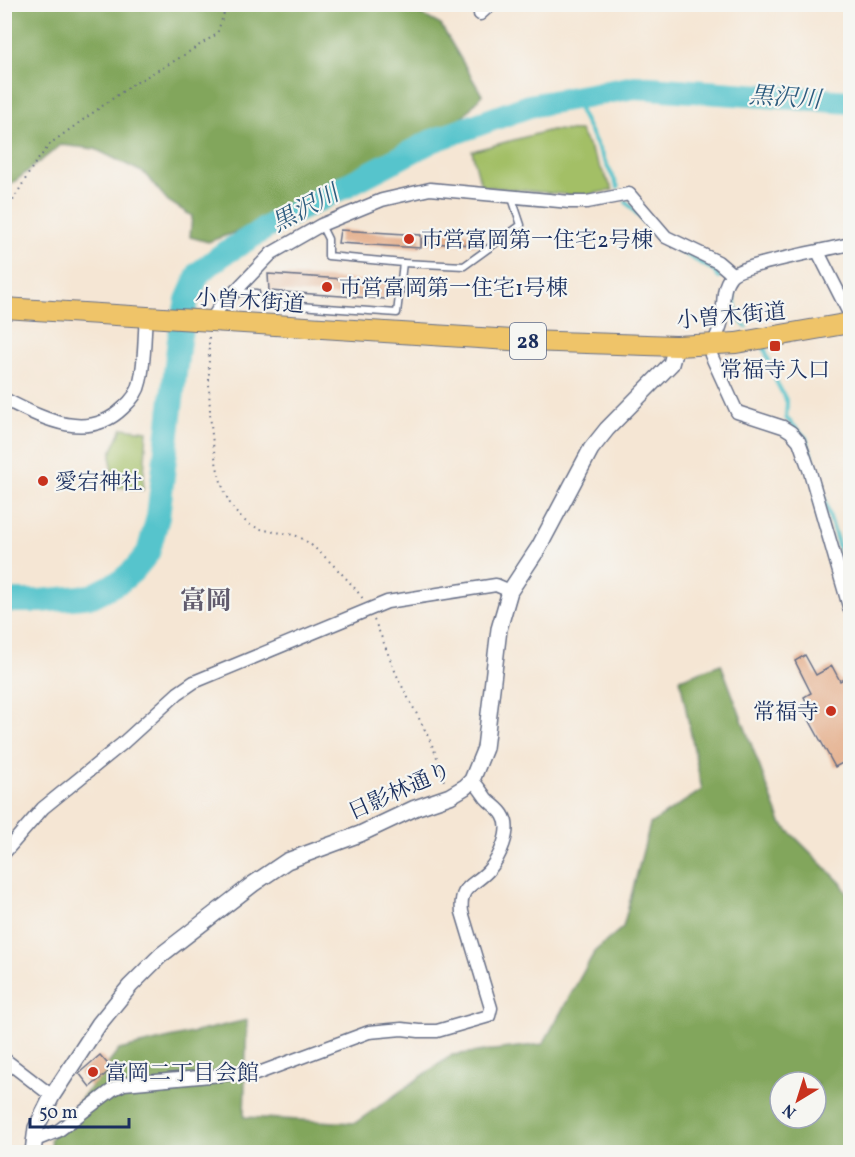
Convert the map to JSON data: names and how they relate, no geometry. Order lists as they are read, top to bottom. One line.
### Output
{"streets":{"main road":["小曽木街道","28"],"street":["日影林通り"]},"crossings":[["小曽木街道","日影林通り"]],"districts":["富岡"],"water":["黒沢川"],"places":{"other":["市営富岡第一住宅2号棟","市営富岡第一住宅1号棟","愛宕神社","常福寺","富岡二丁目会館"],"transit":["常福寺入口"]},"scale_bar":"50 m","north":"bottom left"}
